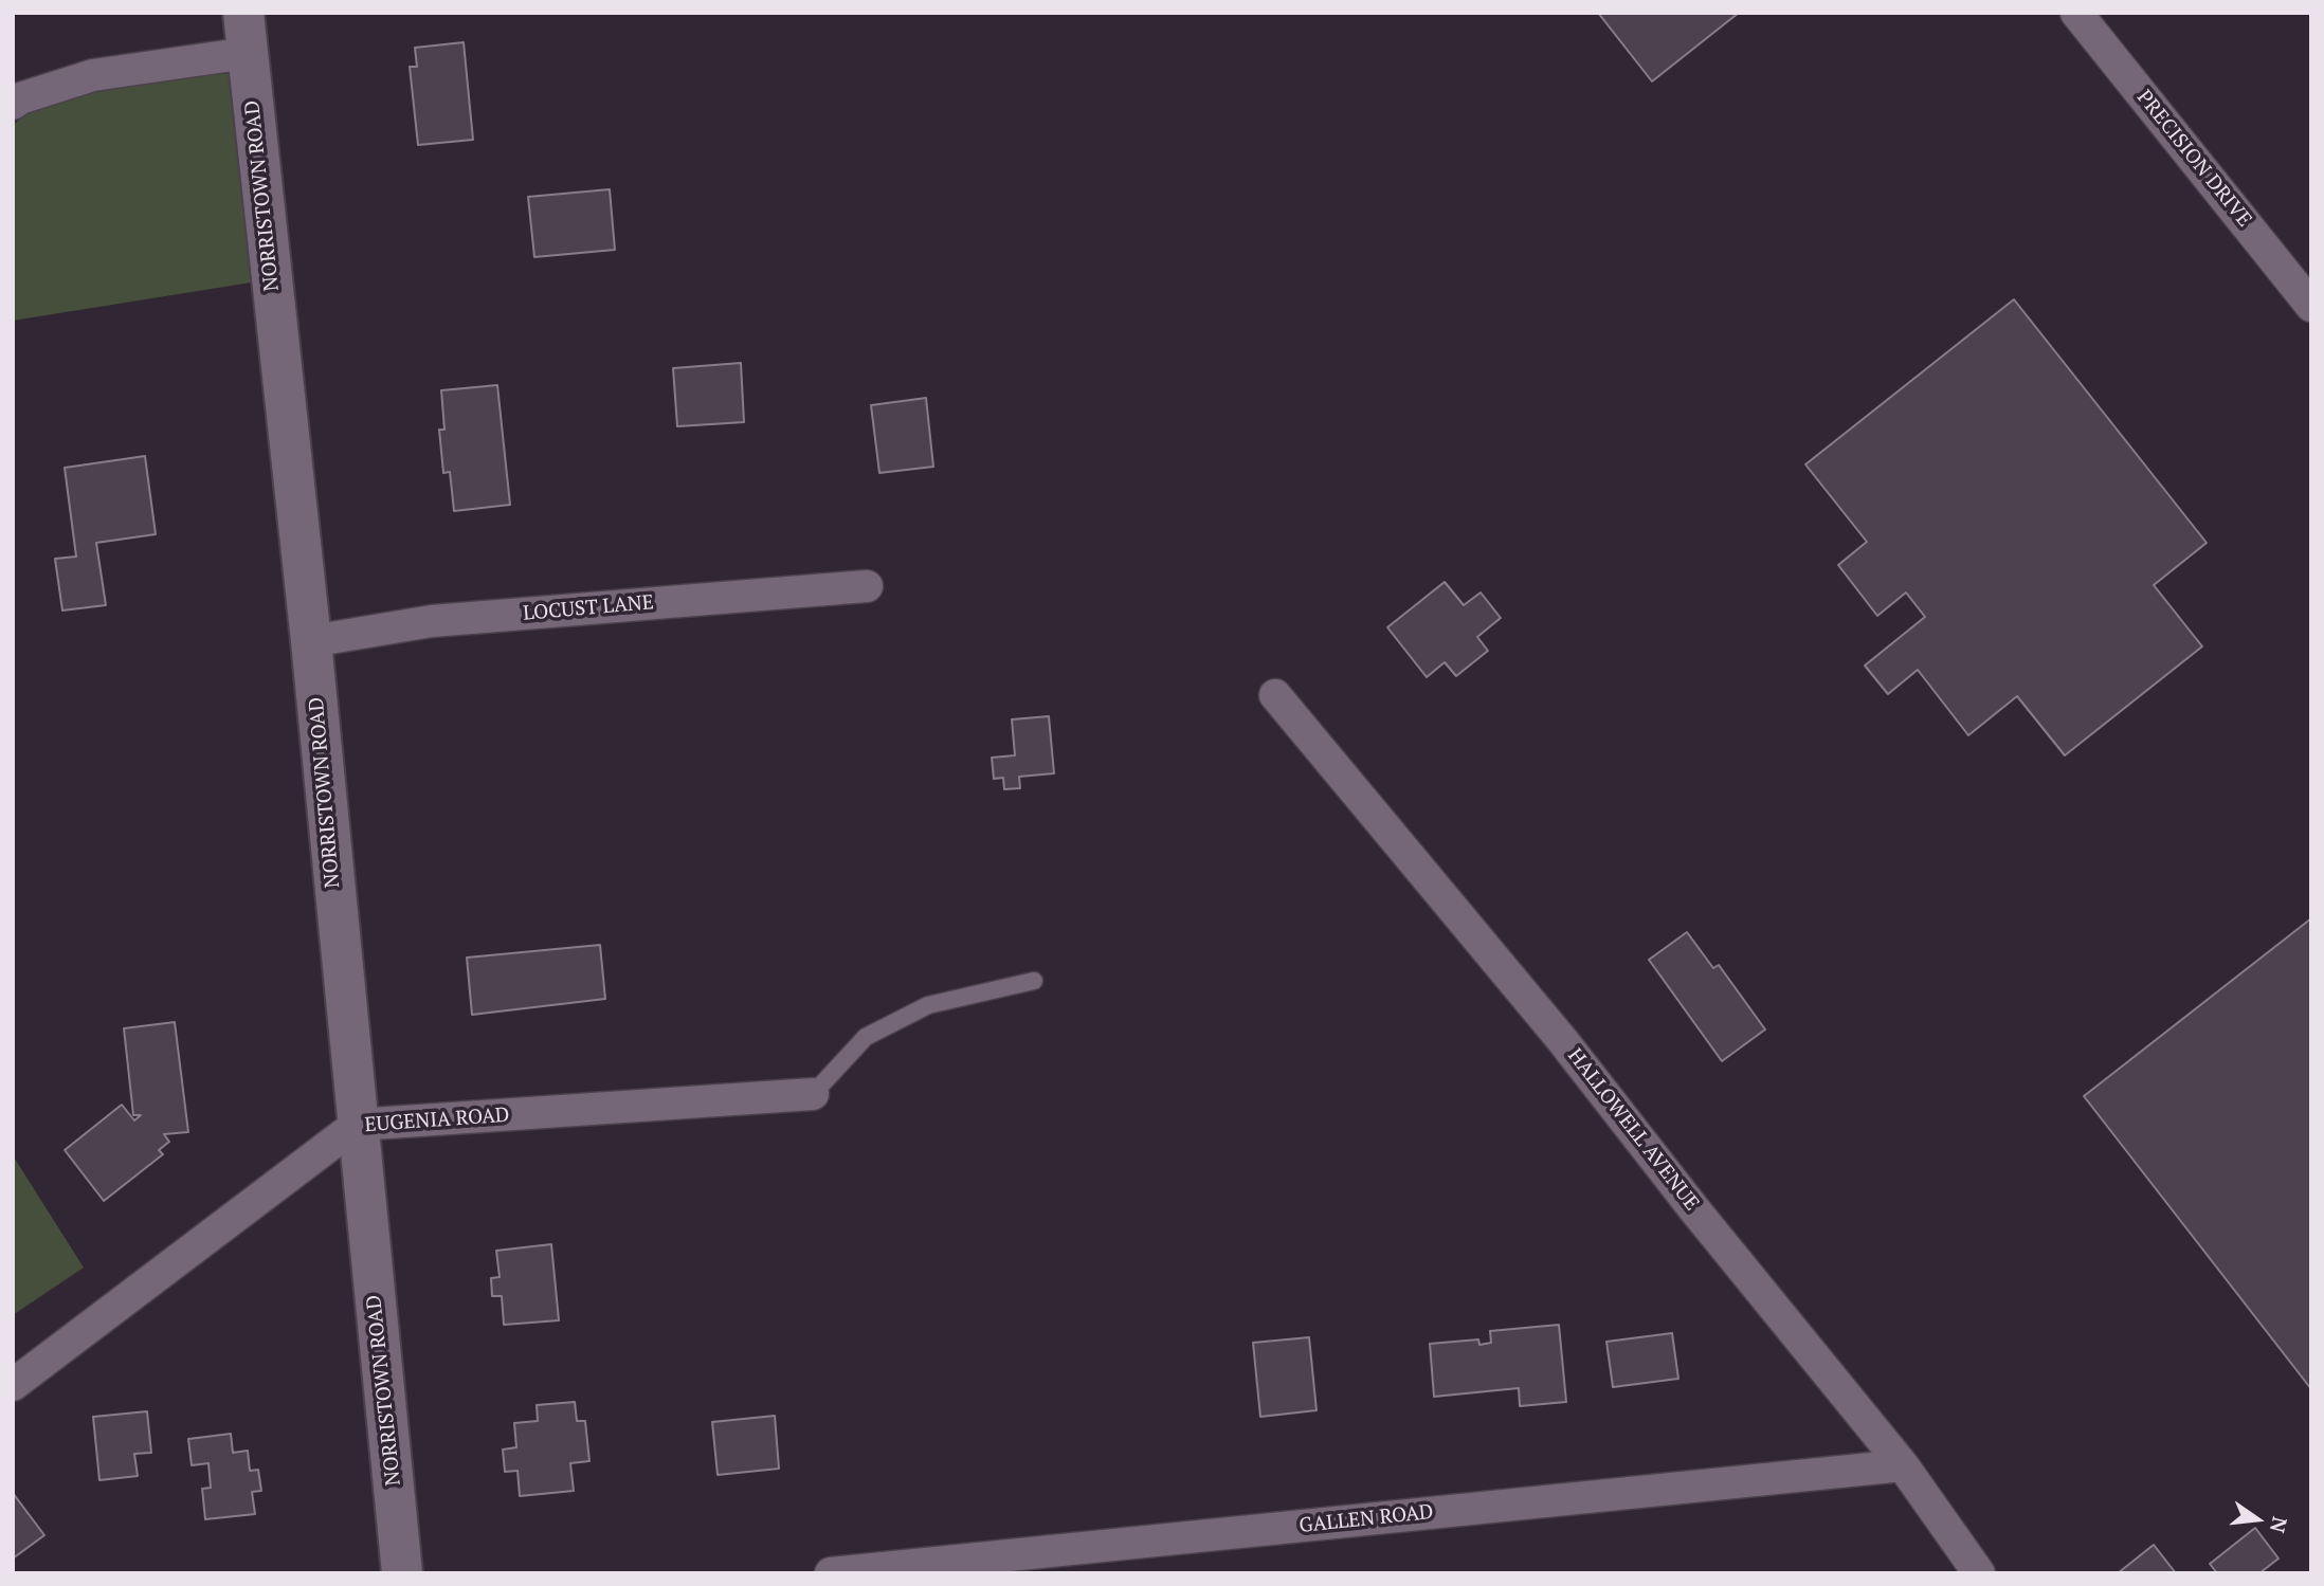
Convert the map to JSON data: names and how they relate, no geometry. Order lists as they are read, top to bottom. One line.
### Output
{"streets":{"main road":["NORRISTOWN ROAD"],"street":["PRECISION DRIVE","LOCUST LANE","EUGENIA ROAD","HALLOWELL AVENUE","GALLEN ROAD"]},"crossings":[["NORRISTOWN ROAD","LOCUST LANE"],["NORRISTOWN ROAD","EUGENIA ROAD"],["HALLOWELL AVENUE","GALLEN ROAD"]],"north":"right"}
